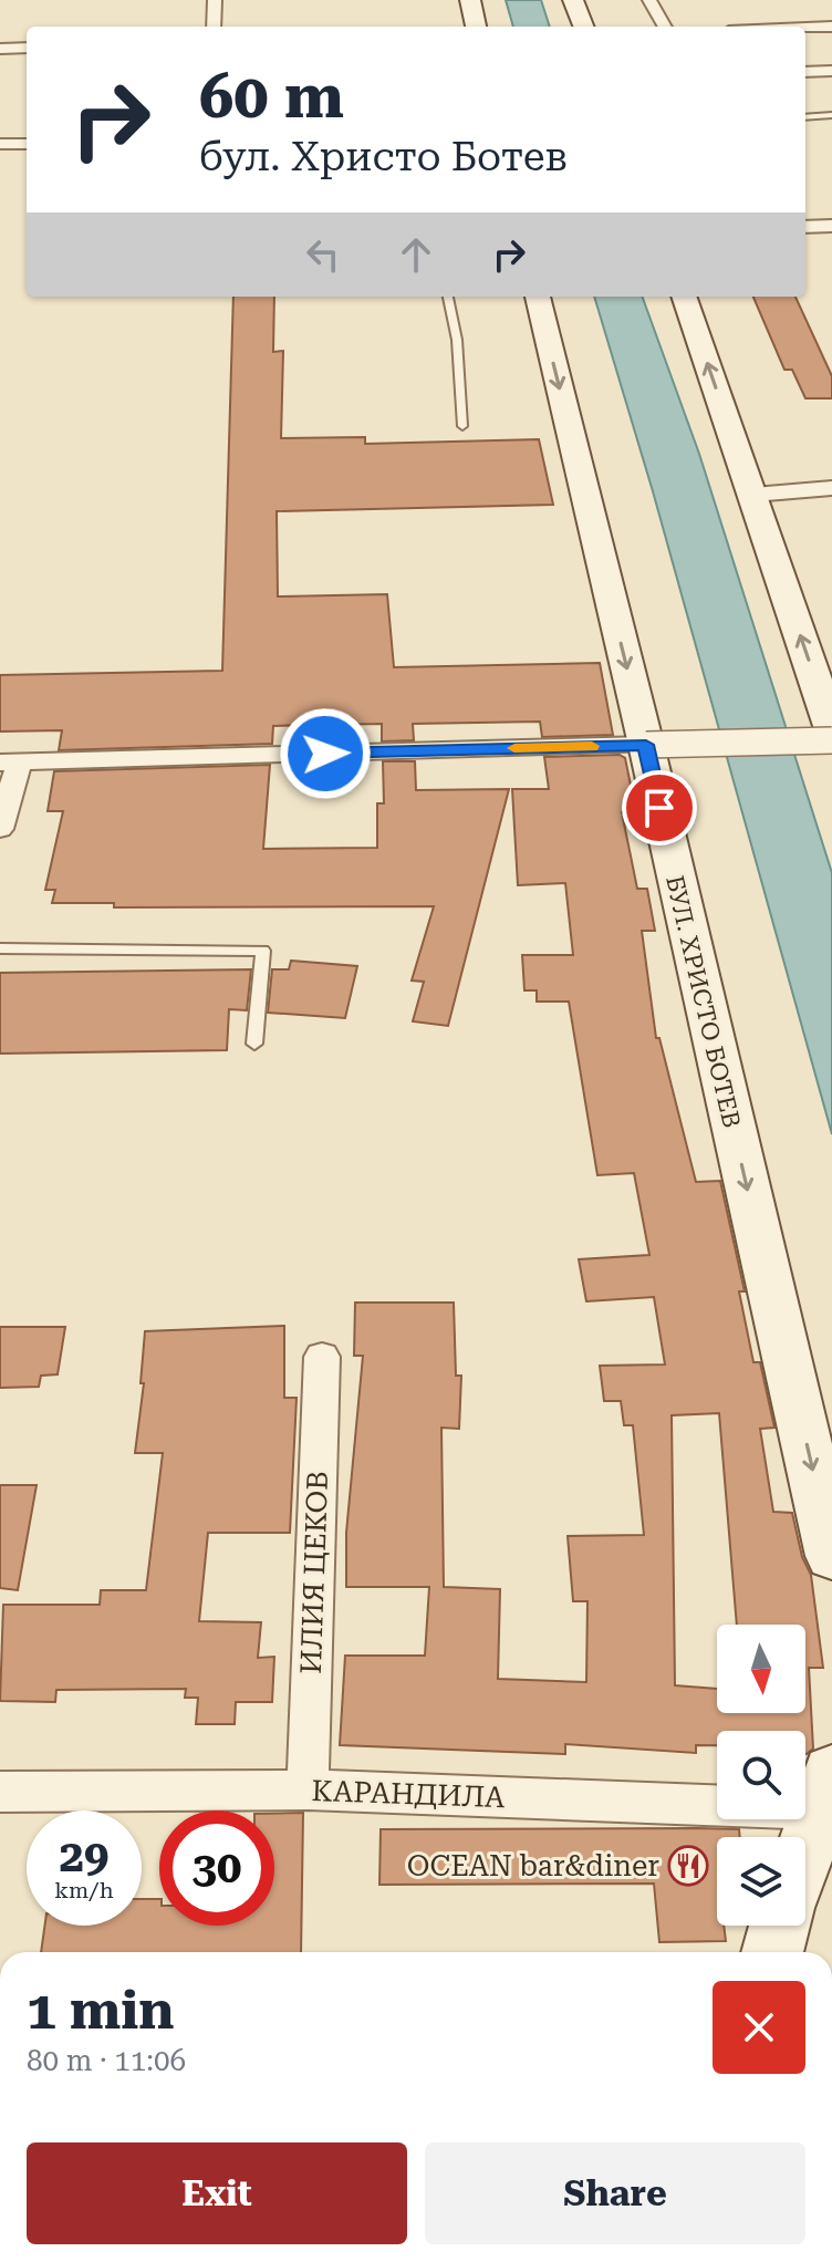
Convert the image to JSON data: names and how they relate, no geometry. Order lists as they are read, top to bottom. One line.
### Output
{"streets":{"main road":["БУЛ. ХРИСТО БОТЕВ"],"street":["ИЛИЯ ЦЕКОВ","КАРАНДИЛА"]},"crossings":[["ИЛИЯ ЦЕКОВ","КАРАНДИЛА"]],"places":{"restaurant":["OCEAN bar&diner"]},"north":"bottom","page":{"turn":["60 m","бул. Христо Ботев"],"speed":"29 km/h","limit":"30","heading":["1 min","80 m · 11:06"],"buttons":["Exit","Share"]}}
